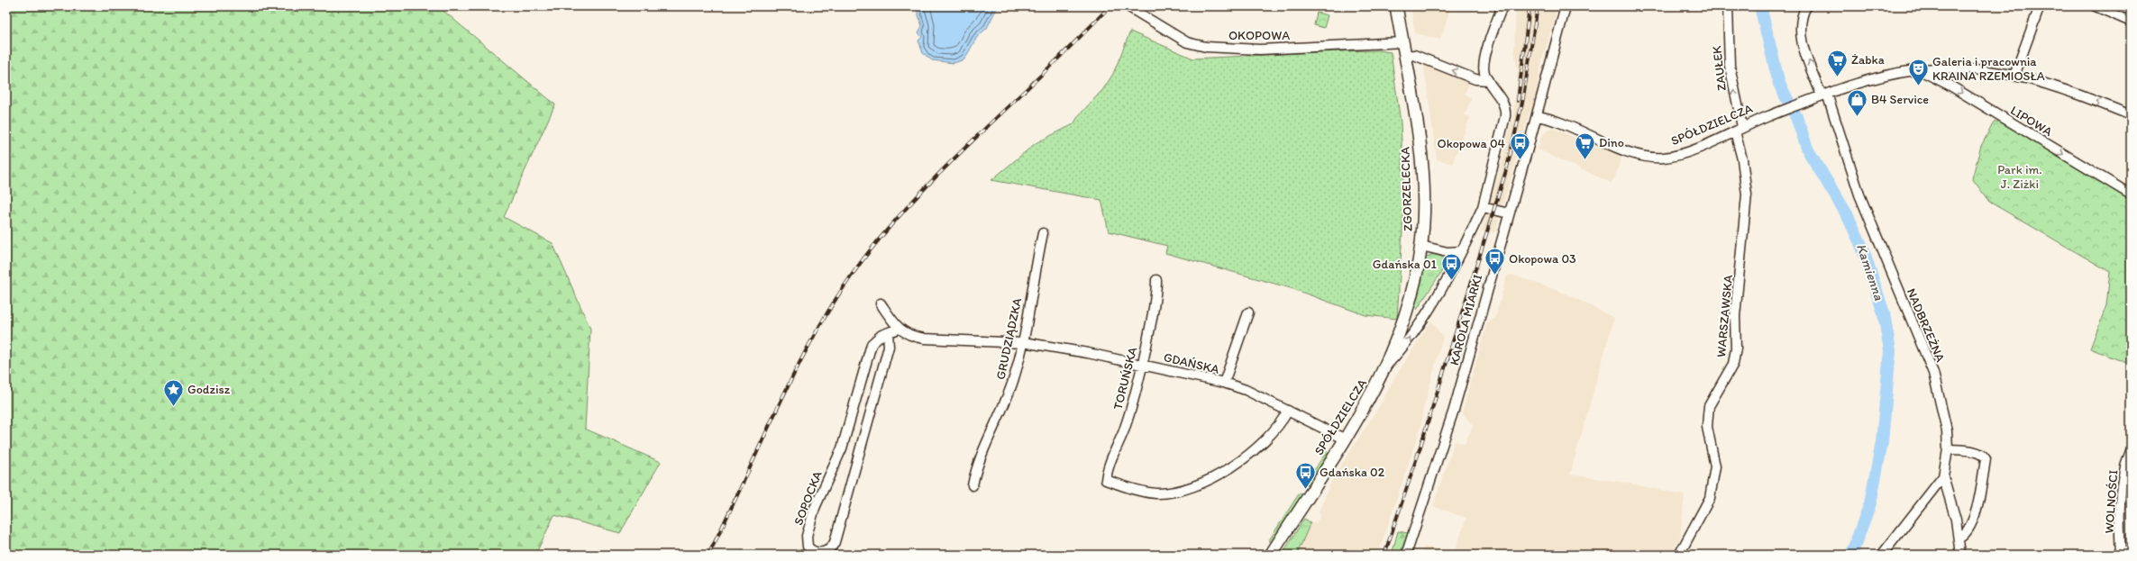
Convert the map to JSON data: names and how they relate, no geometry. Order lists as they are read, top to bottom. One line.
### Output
{"streets":{"main road":["SPÓŁDZIELCZA","ZGORZELECKA"],"street":["OKOPOWA","ZAUŁEK","LIPOWA","WARSZAWSKA","KAROLA MIARKI","NADBRZEŻNA","GRUDZIĄDZKA","GDAŃSKA","TORUŃSKA","SOPOCKA","WOLNOŚCI"]},"crossings":[["OKOPOWA","ZGORZELECKA"],["ZAUŁEK","SPÓŁDZIELCZA"],["ZAUŁEK","WARSZAWSKA"],["LIPOWA","SPÓŁDZIELCZA"],["SPÓŁDZIELCZA","ZGORZELECKA"],["SPÓŁDZIELCZA","WARSZAWSKA"],["SPÓŁDZIELCZA","KAROLA MIARKI"],["SPÓŁDZIELCZA","NADBRZEŻNA"],["SPÓŁDZIELCZA","GDAŃSKA"],["GRUDZIĄDZKA","GDAŃSKA"],["GDAŃSKA","TORUŃSKA"],["GDAŃSKA","SOPOCKA"]],"one_way":["ZAUŁEK","LIPOWA"],"water":["Kamienna"],"parks":["Park im. J. Ziżki"],"places":{"supermarket":["Żabka","Dino"],"theatre":["Galeria i pracownia KRAINA RZEMIOSŁA"],"shop":["B4 Service"],"bus stop":["Okopowa 04","Okopowa 03","Gdańska 01","Gdańska 02"],"place":["Godzisz"]}}
